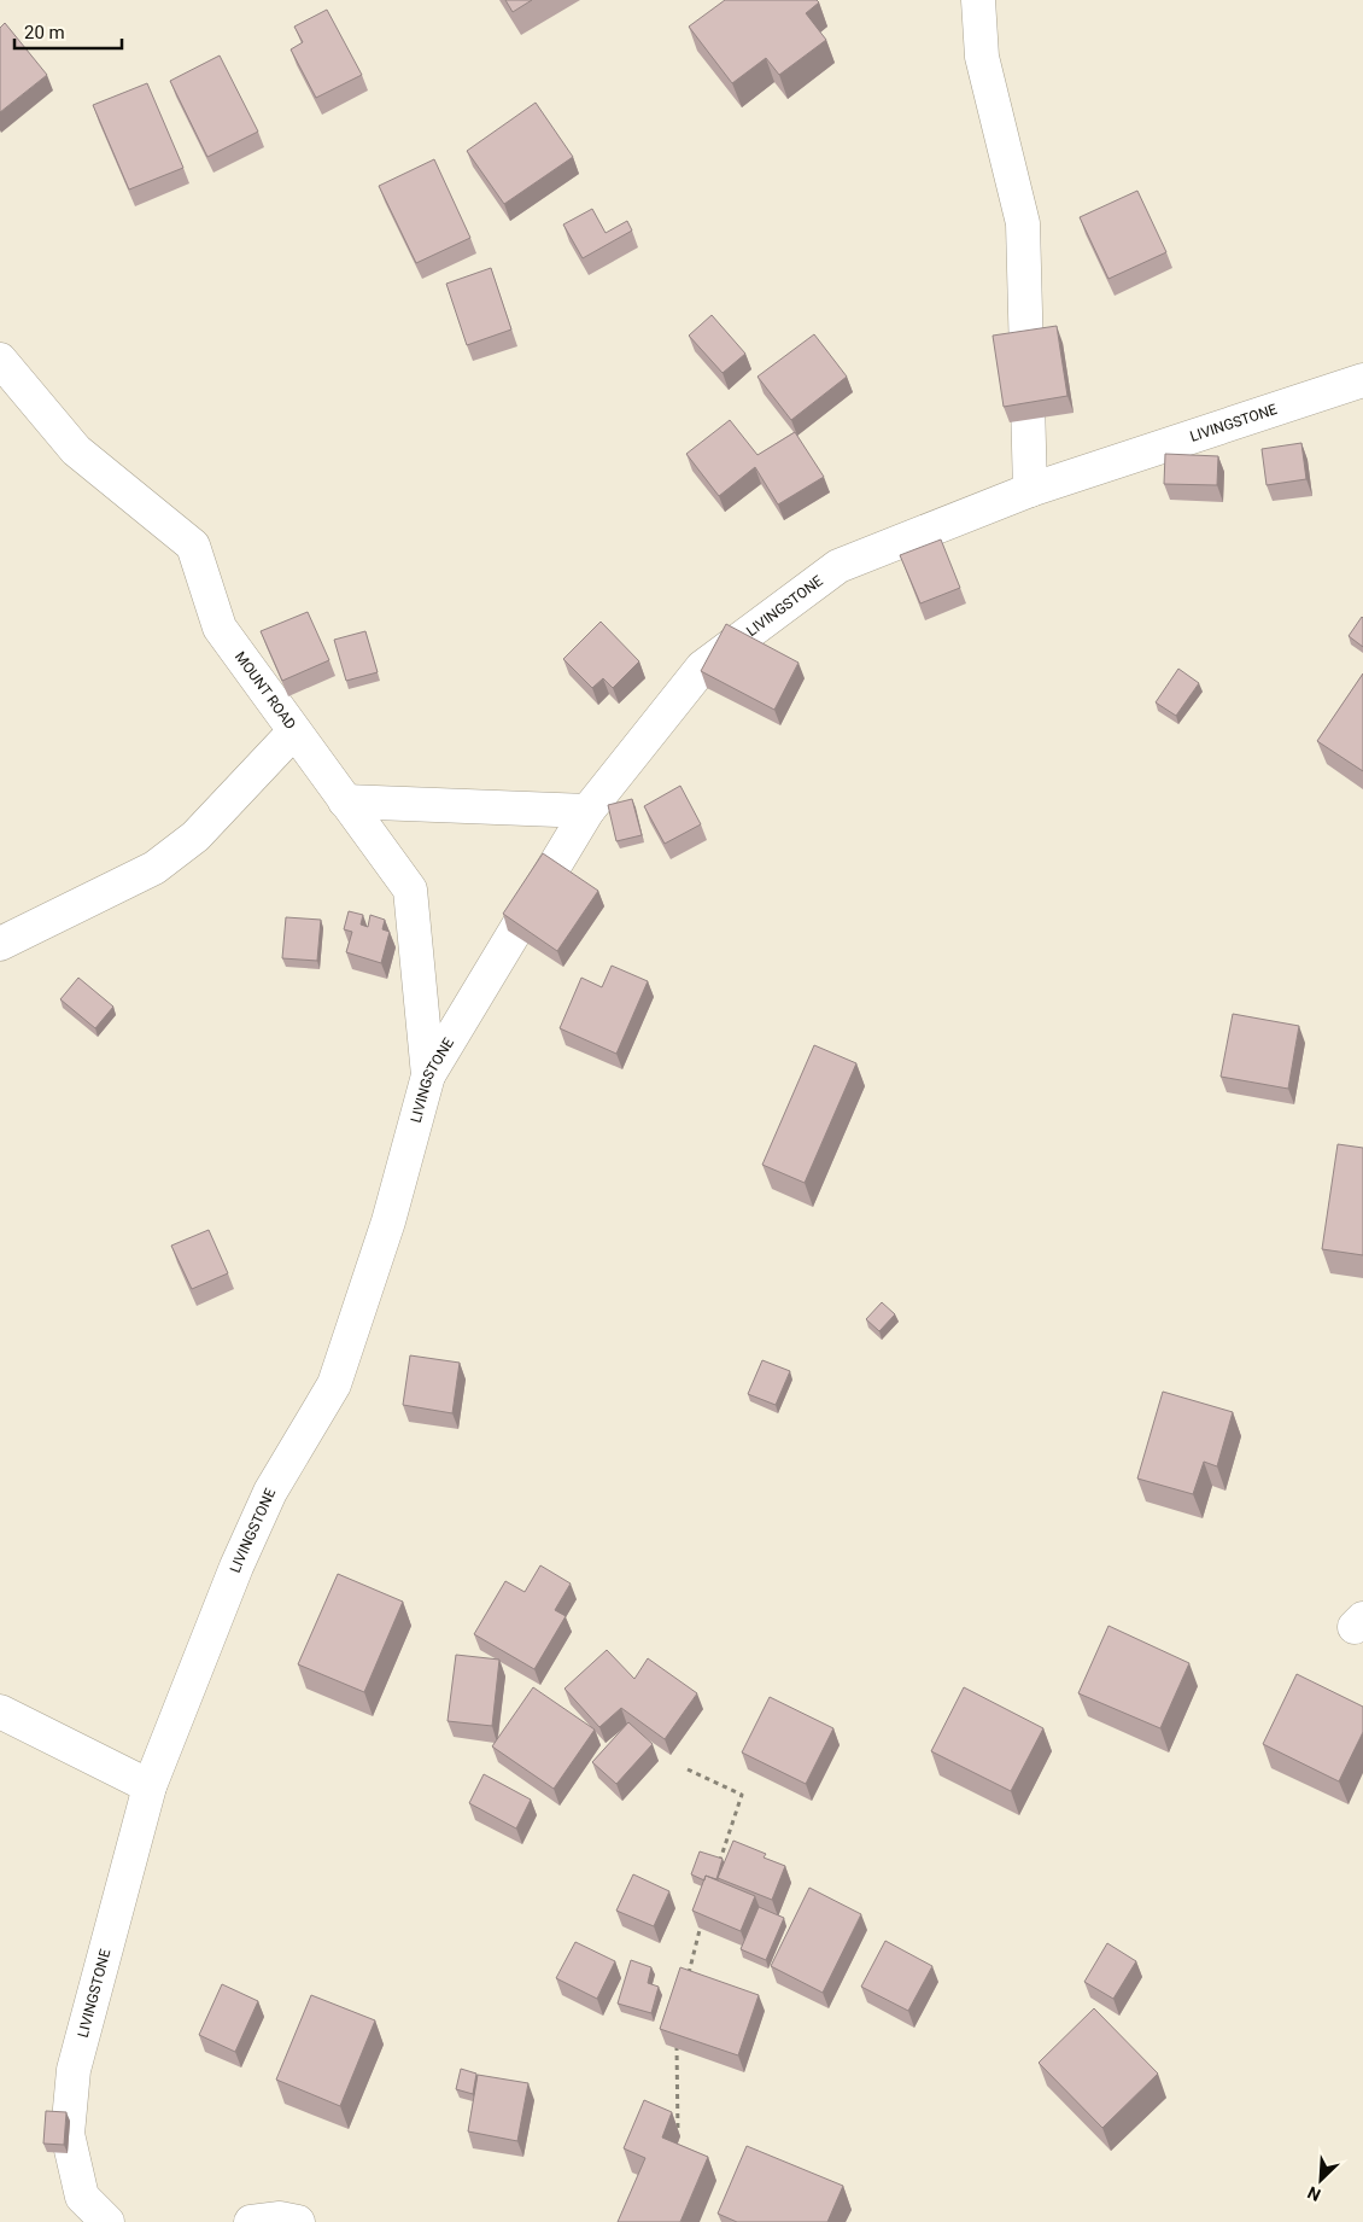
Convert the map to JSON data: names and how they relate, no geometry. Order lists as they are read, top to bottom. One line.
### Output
{"streets":{"street":["LIVINGSTONE","MOUNT ROAD"]},"crossings":[["LIVINGSTONE","MOUNT ROAD"]],"scale_bar":"20 m","north":"bottom left"}
